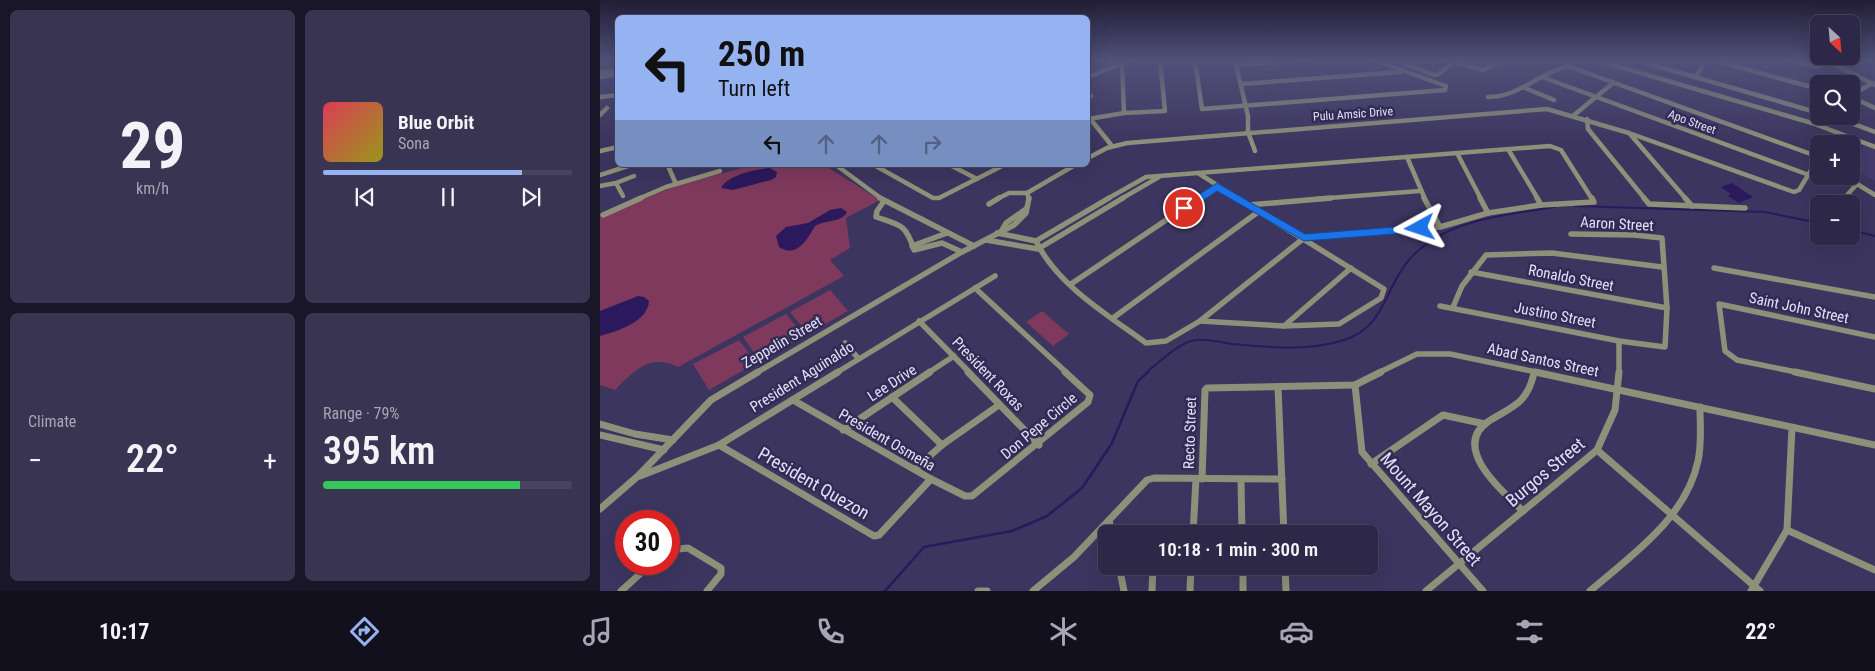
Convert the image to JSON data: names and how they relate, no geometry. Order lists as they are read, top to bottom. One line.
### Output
{"streets":{"street":["Pulu Amsic Drive","Apo Street","Aaron Street","Ronaldo Street","Saint John Street","Justino Street","Zeppelin Street","Abad Santos Street","President Roxas","President Aguinaldo","Lee Drive","Don Pepe Circle","Recto Street","President Osmeña","Burgos Street","President Quezon","Mount Mayon Street"]},"crossings":[["Pulu Amsic Drive","Apo Street"],["Ronaldo Street","Justino Street"],["Justino Street","Burgos Street"],["Zeppelin Street","President Aguinaldo"],["Abad Santos Street","Recto Street"],["Abad Santos Street","Burgos Street"],["Abad Santos Street","Mount Mayon Street"],["President Roxas","President Aguinaldo"],["President Roxas","Lee Drive"],["President Roxas","Don Pepe Circle"],["President Aguinaldo","Don Pepe Circle"],["President Aguinaldo","President Osmeña"],["President Aguinaldo","President Quezon"],["Lee Drive","President Osmeña"],["Don Pepe Circle","President Osmeña"],["President Osmeña","President Quezon"],["Burgos Street","Mount Mayon Street"]],"north":"bottom right","page":{"tile":[["29","km/h"],"Climate",["Range · 79%","395 km"]],"map_buttons":["+","−"],"turn":["250 m","Turn left"],"song":["Blue Orbit","Sona"],"heat":["−","22°","+"],"limit":"30","trip":"10:18 · 1 min · 300 m","tabs":["10:17","22°"]}}
